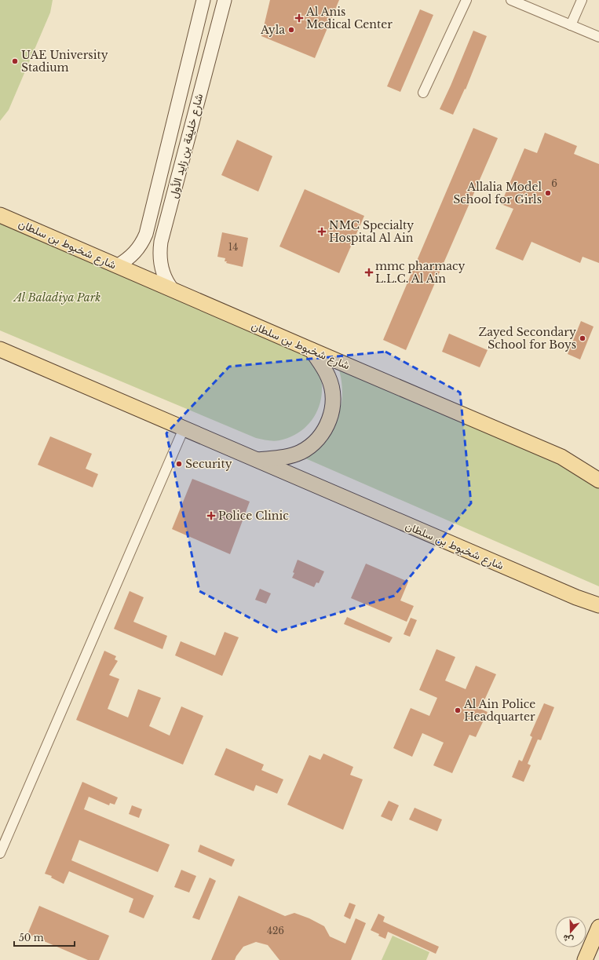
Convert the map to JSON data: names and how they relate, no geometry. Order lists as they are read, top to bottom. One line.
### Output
{"streets":{"main road":["شارع خليفة بن زايد الأول","شارع شخبوط بن سلطان"]},"crossings":[["شارع خليفة بن زايد الأول","شارع شخبوط بن سلطان"]],"parks":["Al Baladiya Park"],"places":{"health":["Al Anis Medical Center","NMC Specialty Hospital Al Ain","mmc pharmacy L.L.C. Al Ain","Police Clinic"],"other":["Ayla","UAE University Stadium","Allalia Model School for Girls","Zayed Secondary School for Boys","Security","Al Ain Police Headquarter"]},"house_numbers":["6","14","426"],"scale_bar":"50 m","north":"bottom"}
